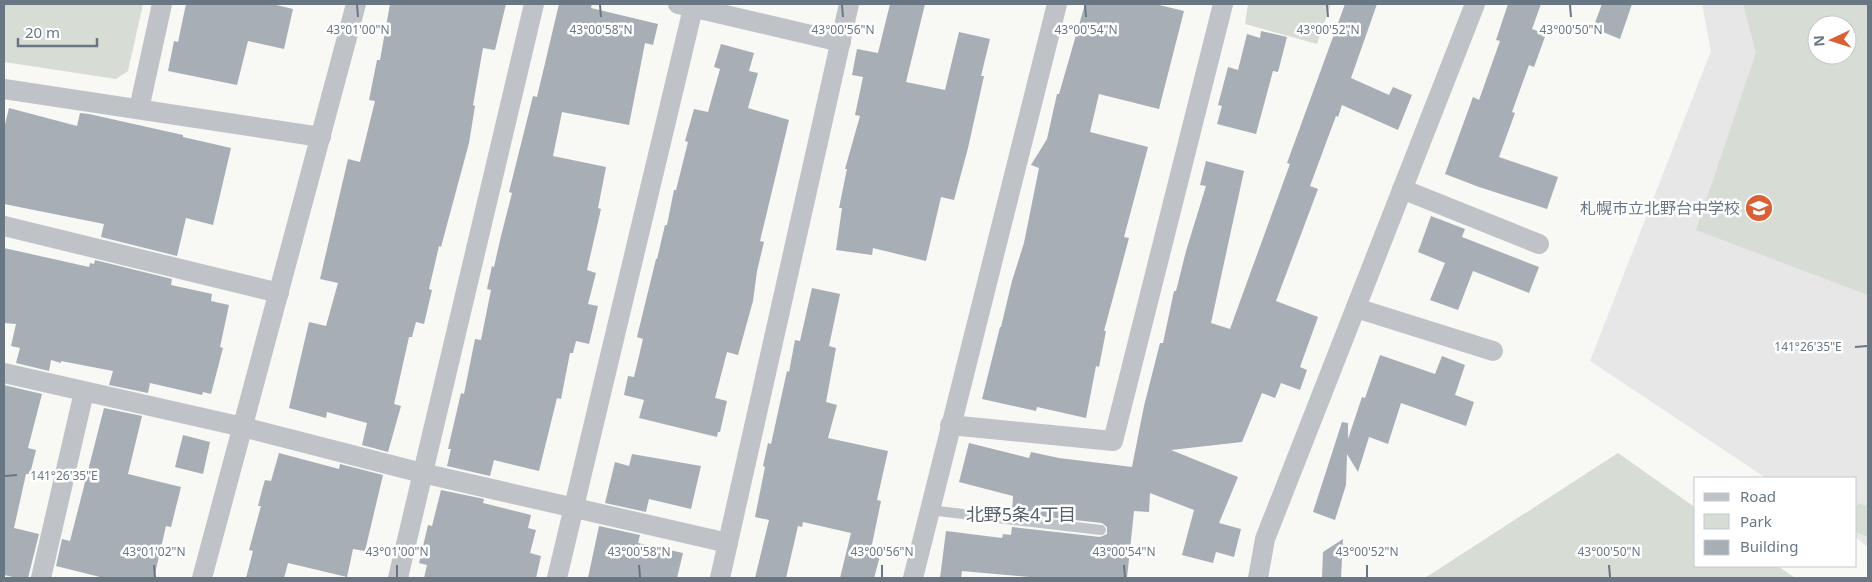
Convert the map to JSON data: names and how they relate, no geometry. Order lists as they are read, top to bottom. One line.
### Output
{"districts":["北野5条4丁目"],"places":{"school or university":["札幌市立北野台中学校"]},"legend":["Road","Park","Building"],"scale_bar":"20 m","north":"left","coordinates":["43°01'00\"N","43°00'58\"N","43°00'56\"N","43°00'54\"N","43°00'52\"N","43°00'50\"N","141°26'35\"E","43°01'02\"N"]}
